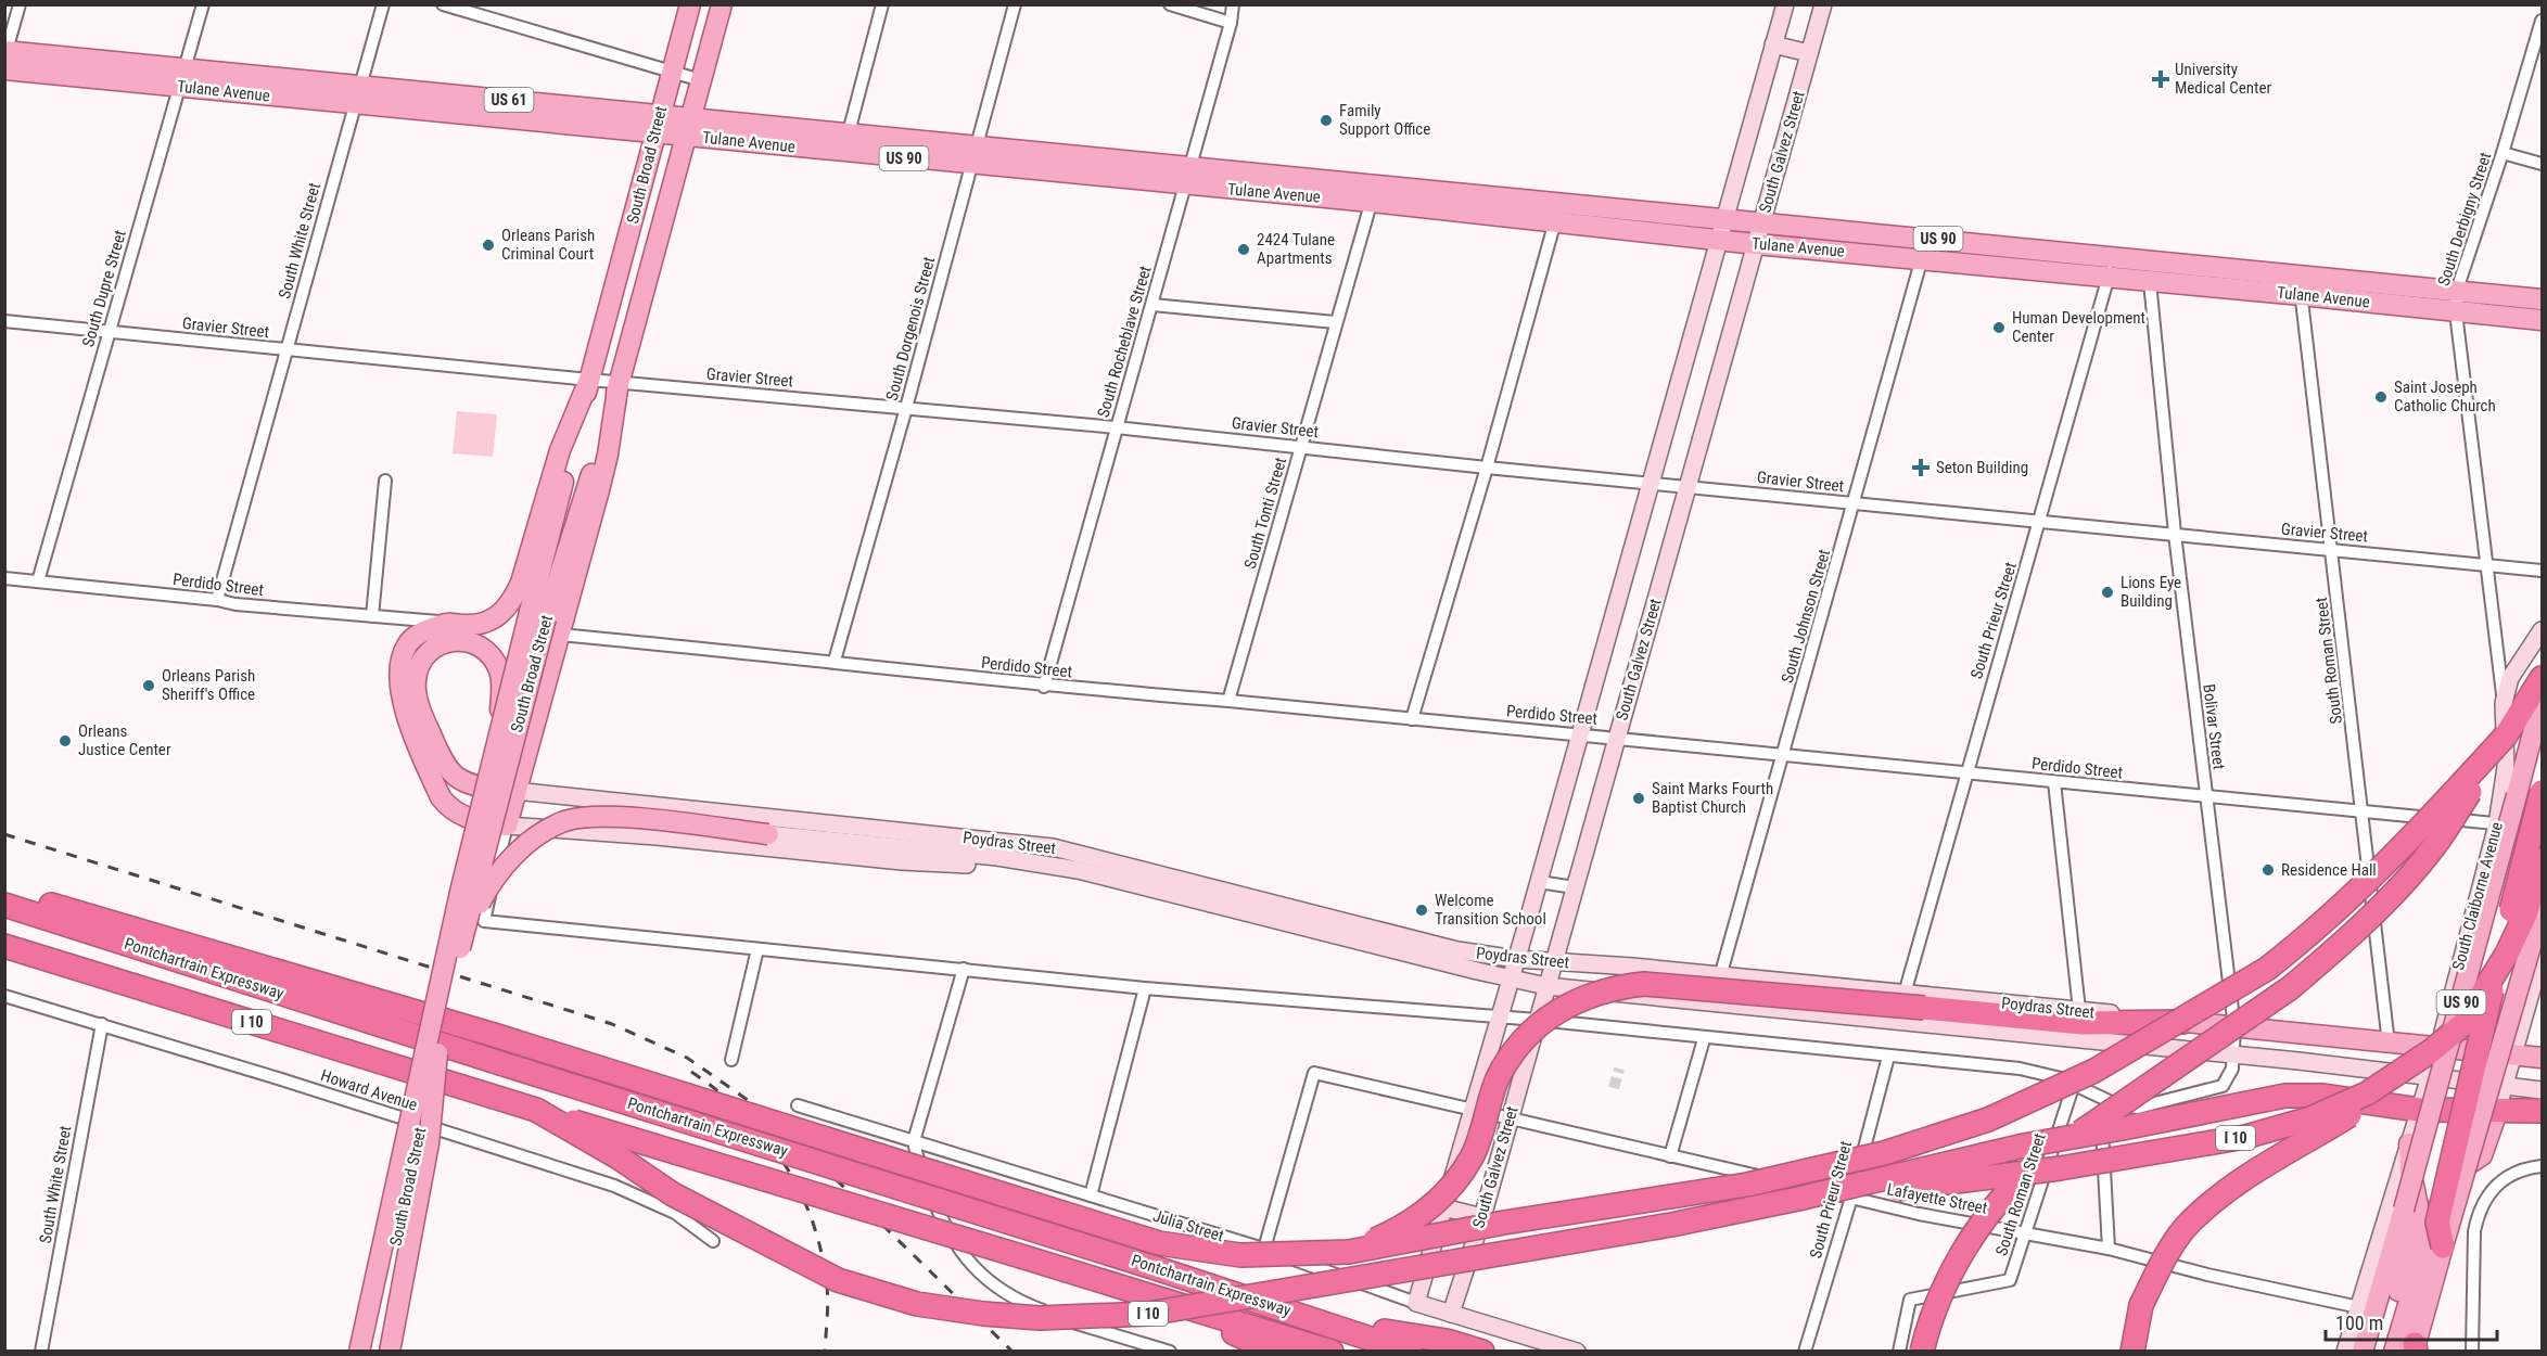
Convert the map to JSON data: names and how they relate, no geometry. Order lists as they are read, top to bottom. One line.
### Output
{"streets":{"highway":["Pontchartrain Expressway","I 10"],"main road":["Tulane Avenue","US 61","South Galvez Street","US 90","South Broad Street","Poydras Street","South Claiborne Avenue","Julia Street"],"street":["South Derbigny Street","South White Street","South Dupre Street","Gravier Street","South Dorgenois Street","South Rocheblave Street","South Tonti Street","Perdido Street","South Johnson Street","South Prieur Street","South Roman Street","Bolivar Street","Howard Avenue","Lafayette Street"]},"crossings":[["Tulane Avenue","South Galvez Street"],["Tulane Avenue","South Broad Street"],["Tulane Avenue","South Derbigny Street"],["Tulane Avenue","South White Street"],["Tulane Avenue","South Dupre Street"],["Tulane Avenue","South Dorgenois Street"],["Tulane Avenue","South Rocheblave Street"],["Tulane Avenue","South Tonti Street"],["Tulane Avenue","South Johnson Street"],["Tulane Avenue","South Prieur Street"],["Tulane Avenue","South Roman Street"],["Tulane Avenue","Bolivar Street"],["South Galvez Street","Gravier Street"],["South Galvez Street","Perdido Street"],["South Galvez Street","Poydras Street"],["South Galvez Street","Lafayette Street"],["South Galvez Street","Julia Street"],["South Broad Street","Gravier Street"],["South Derbigny Street","Gravier Street"],["South Derbigny Street","South Claiborne Avenue"],["South White Street","Gravier Street"],["South White Street","Perdido Street"],["South White Street","Howard Avenue"],["South Dupre Street","Gravier Street"],["South Dupre Street","Perdido Street"],["Gravier Street","South Dorgenois Street"],["Gravier Street","South Rocheblave Street"],["Gravier Street","South Tonti Street"],["Gravier Street","South Johnson Street"],["Gravier Street","South Prieur Street"],["Gravier Street","South Roman Street"],["Gravier Street","Bolivar Street"],["South Dorgenois Street","Perdido Street"],["South Rocheblave Street","Perdido Street"],["South Tonti Street","Perdido Street"],["Perdido Street","South Johnson Street"],["Perdido Street","South Prieur Street"],["Perdido Street","South Roman Street"],["Perdido Street","Bolivar Street"],["Perdido Street","South Claiborne Avenue"],["South Johnson Street","Poydras Street"],["South Prieur Street","Poydras Street"],["South Prieur Street","Lafayette Street"],["South Roman Street","Poydras Street"],["South Roman Street","Lafayette Street"],["Bolivar Street","Poydras Street"],["Poydras Street","South Claiborne Avenue"],["Poydras Street","I 10"],["South Claiborne Avenue","I 10"],["South Claiborne Avenue","Lafayette Street"],["Pontchartrain Expressway","I 10"],["Lafayette Street","Julia Street"]],"places":{"health":["University Medical Center","Seton Building"],"other":["Family Support Office","Orleans Parish Criminal Court","2424 Tulane Apartments","Human Development Center","Saint Joseph Catholic Church","Lions Eye Building","Orleans Parish Sheriff's Office","Orleans Justice Center","Saint Marks Fourth Baptist Church","Residence Hall","Welcome Transition School"]},"scale_bar":"100 m"}
